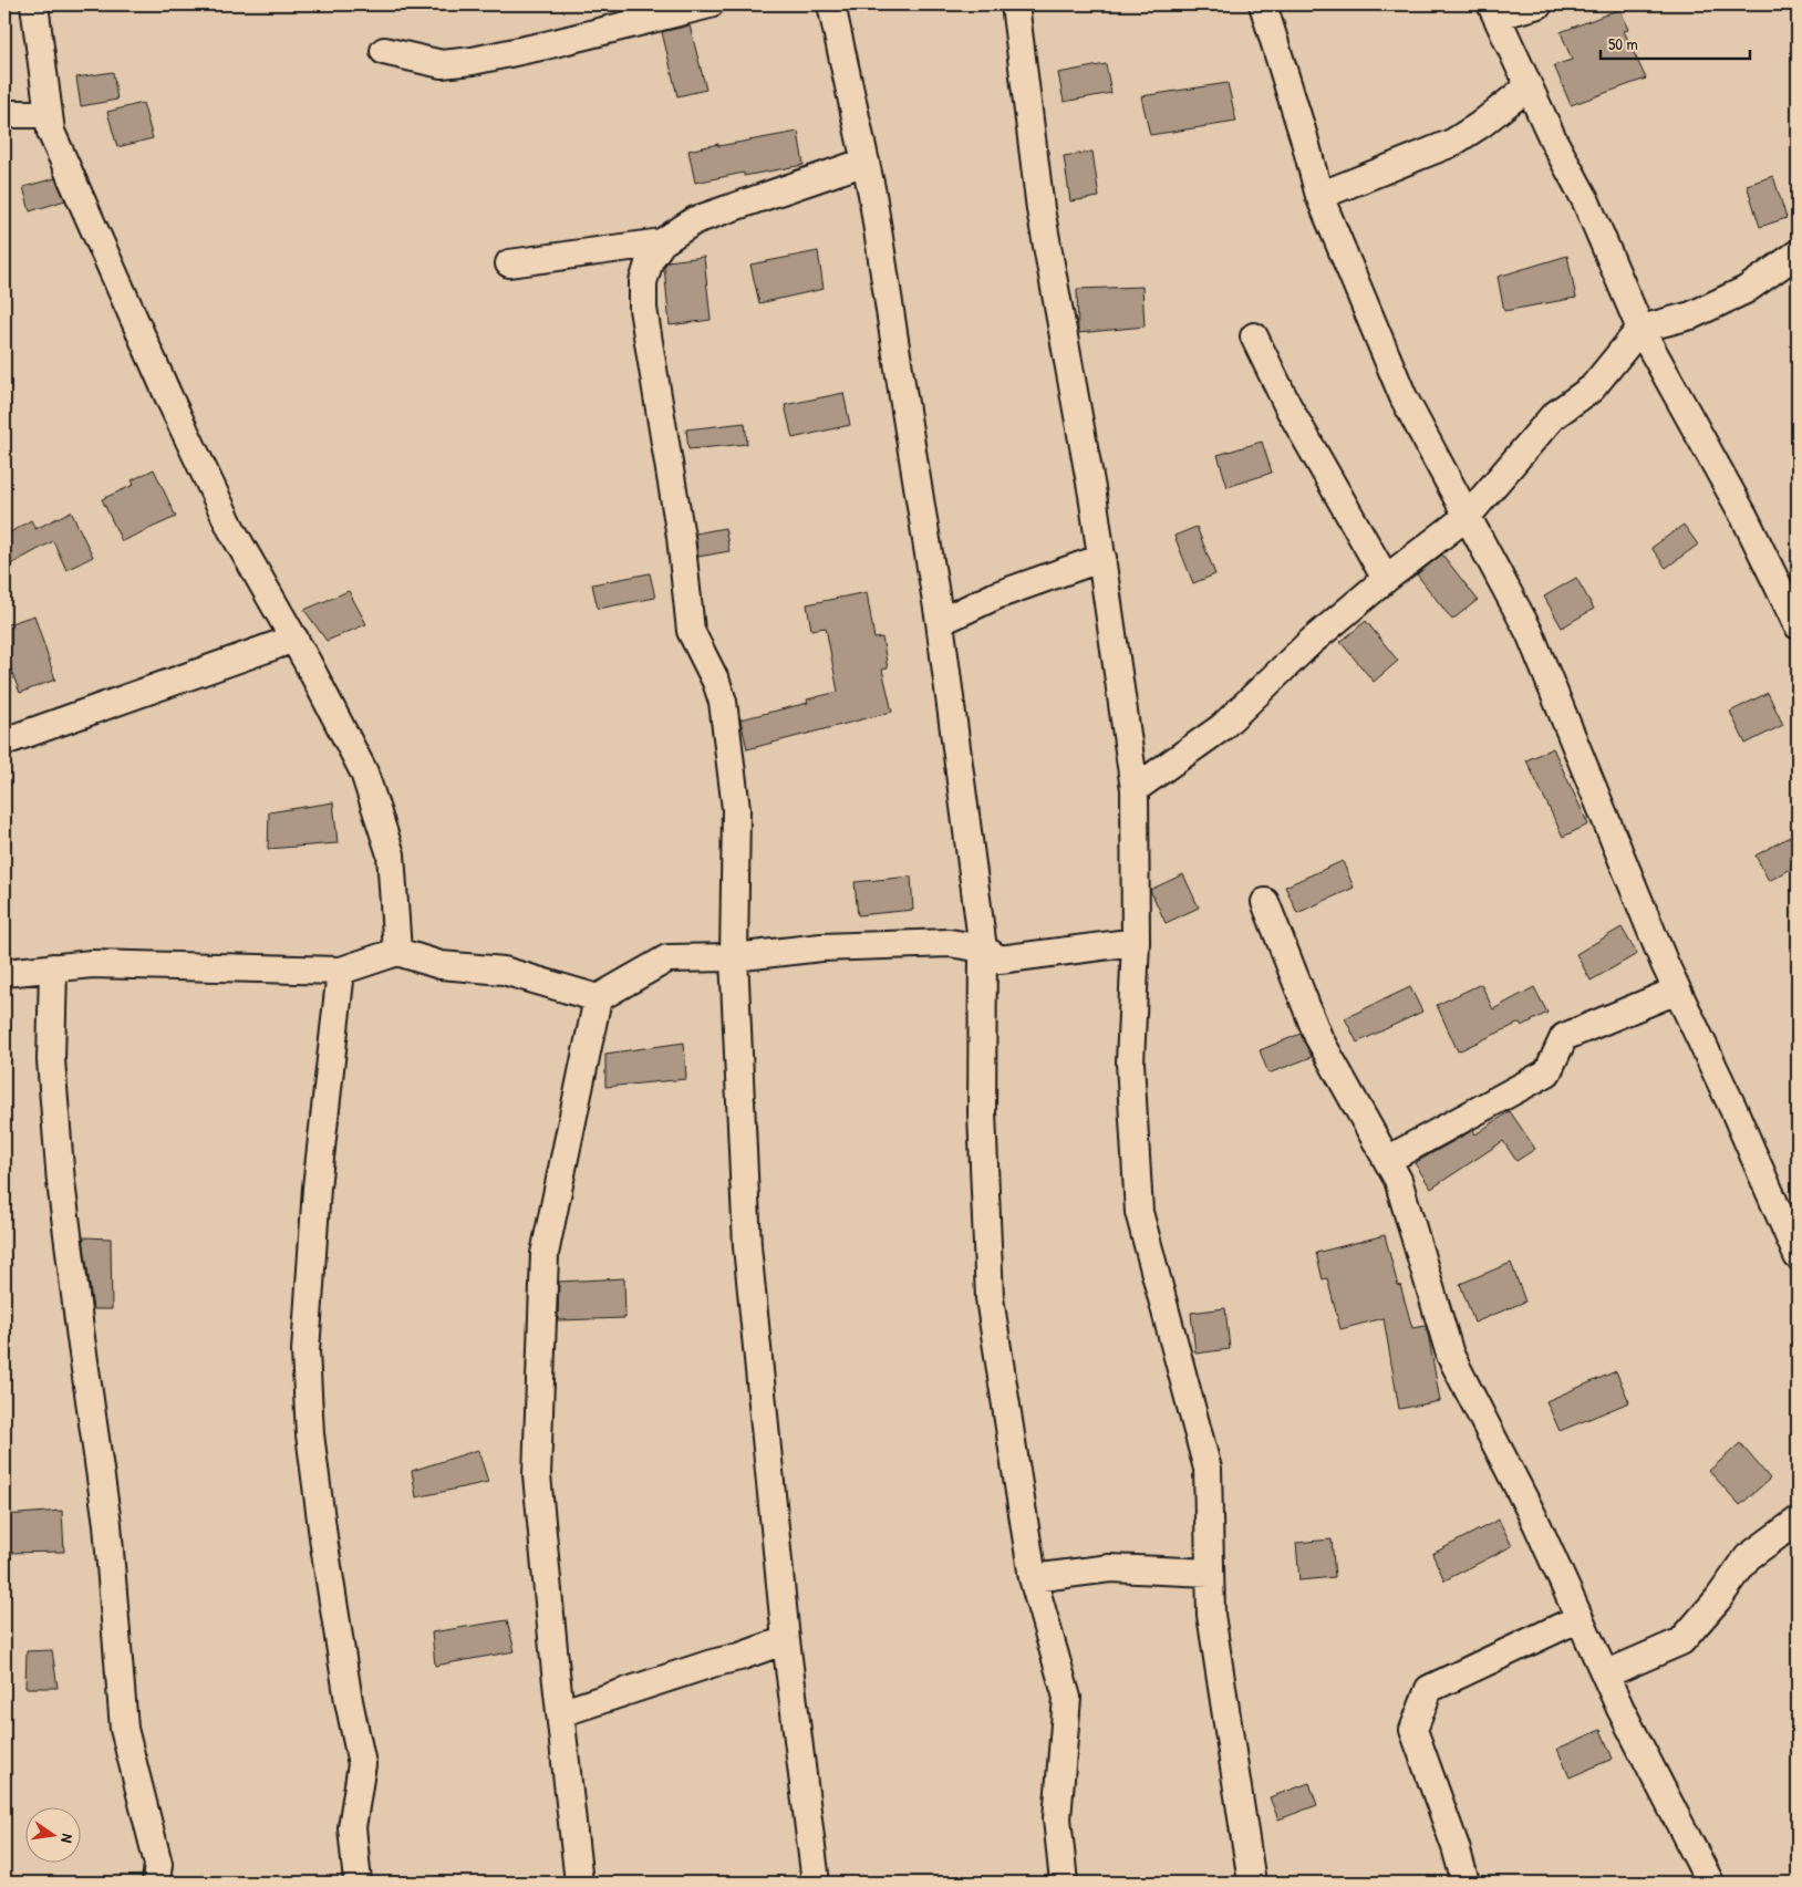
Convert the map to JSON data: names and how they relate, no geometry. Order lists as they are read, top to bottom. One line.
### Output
{"scale_bar":"50 m","north":"right"}
